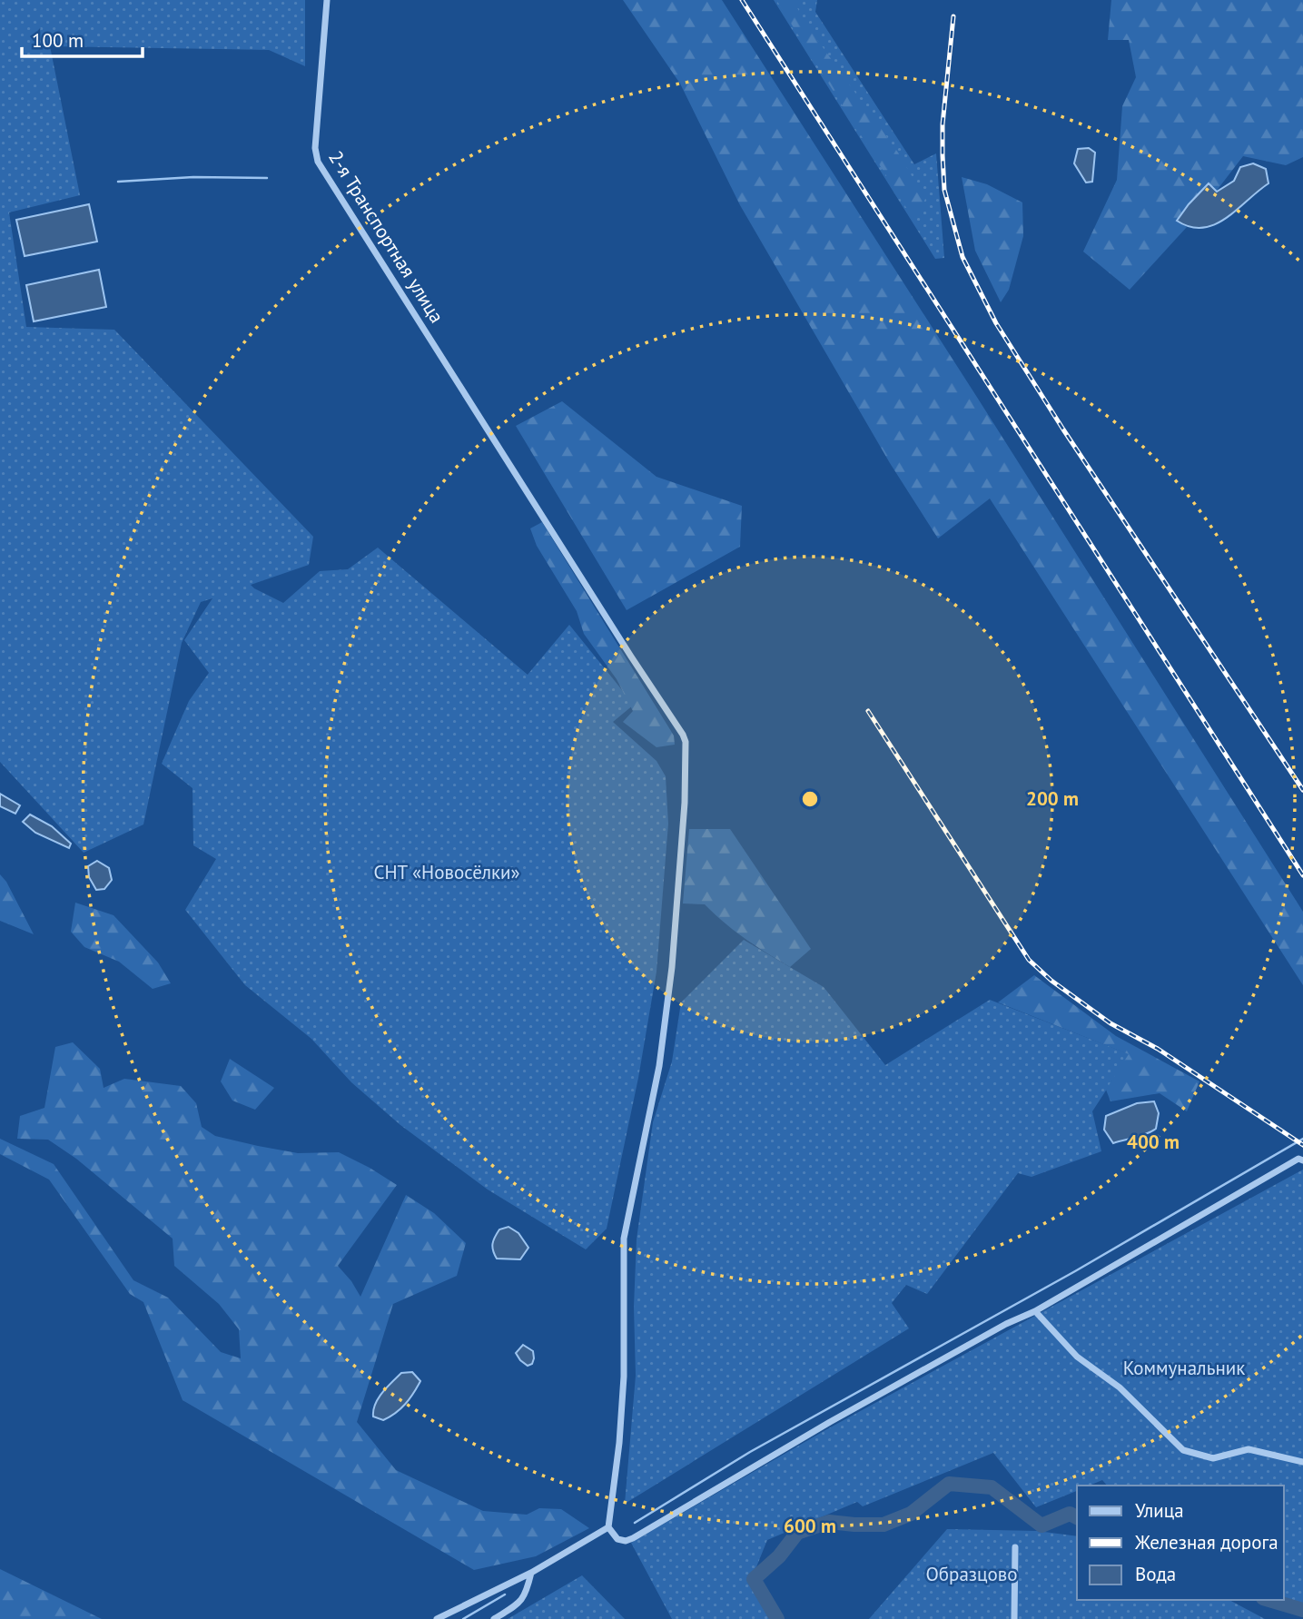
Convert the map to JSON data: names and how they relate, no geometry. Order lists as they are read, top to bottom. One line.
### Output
{"streets":{"street":["2-я Транспортная улица"]},"parks":["СНТ «Новосёлки»","Коммунальник","Образцово"],"legend":["Улица","Железная дорога","Вода"],"scale_bar":"100 m","rings":["200 m","400 m","600 m"]}
